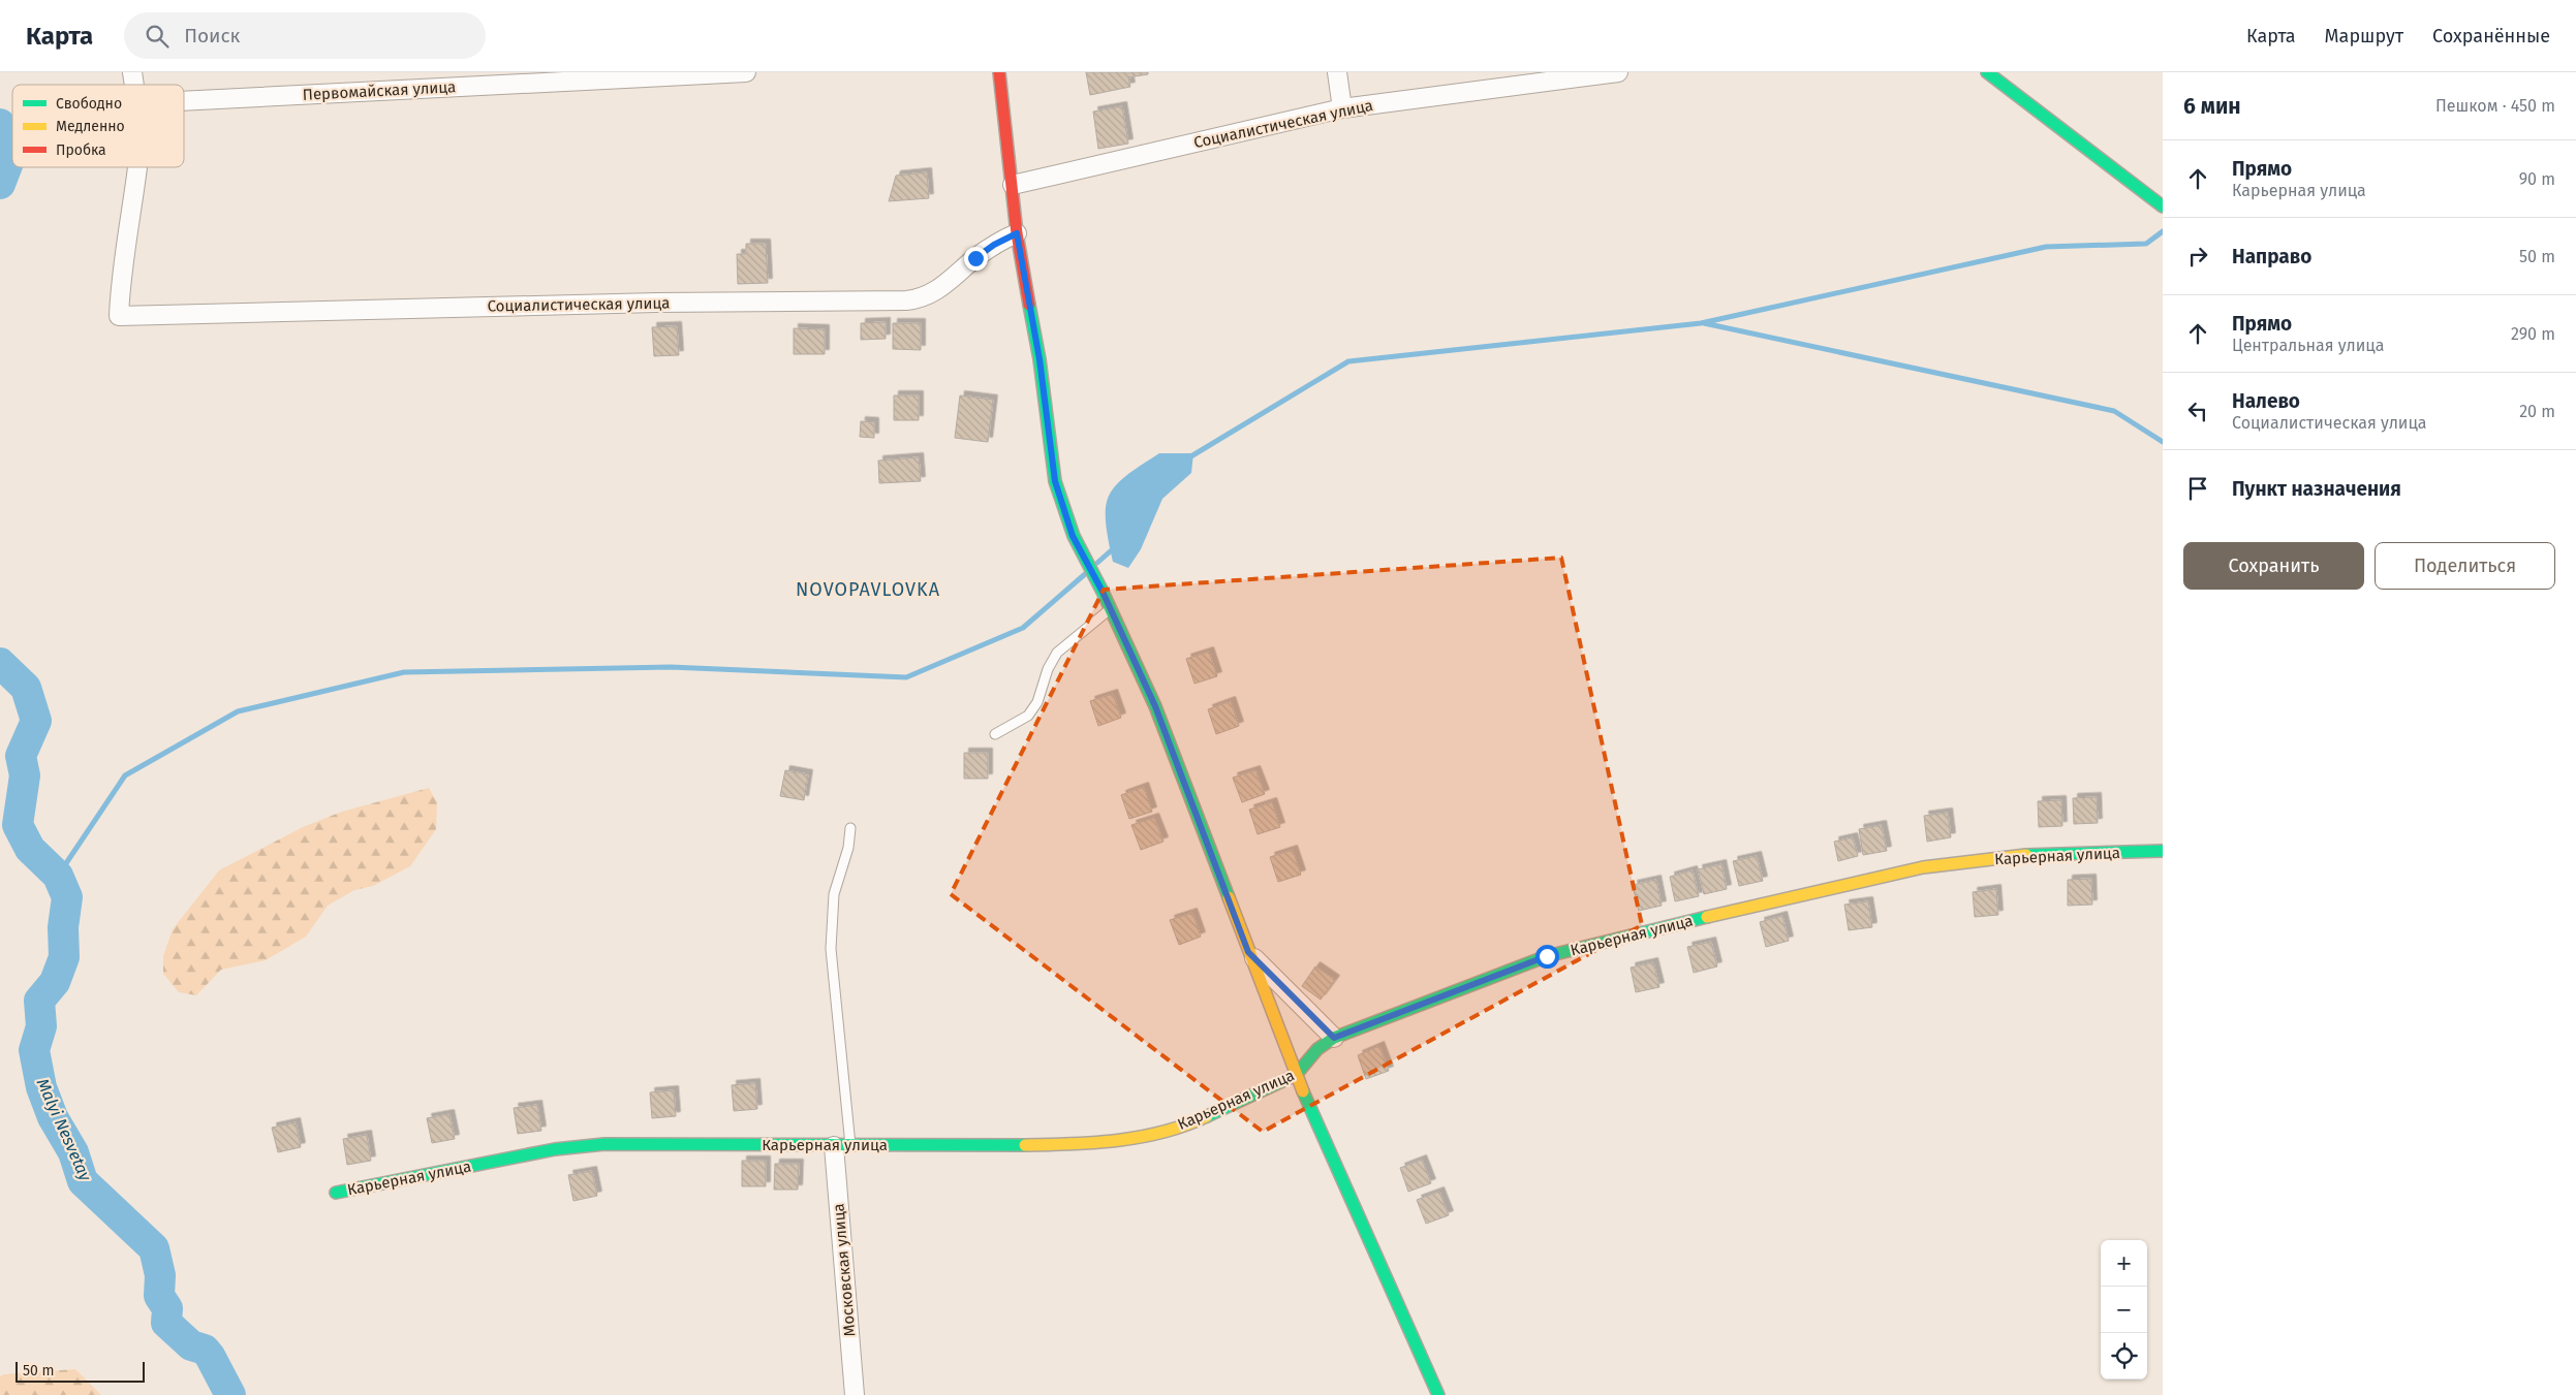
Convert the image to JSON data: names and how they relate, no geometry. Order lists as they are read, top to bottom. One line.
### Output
{"streets":{"street":["Первомайская улица","Социалистическая улица","Карьерная улица","Московская улица"]},"crossings":[["Карьерная улица","Московская улица"]],"districts":["NOVOPAVLOVKA"],"water":["Malyi Nesvetay"],"legend":["Свободно","Медленно","Пробка"],"scale_bar":"50 m","page":{"header":"Карта","search":"Поиск","nav":["Карта","Маршрут","Сохранённые"],"heading":["6 мин","Пешком · 450 m"],"list":[["Прямо","Карьерная улица","90 m"],["Направо","50 m"],["Прямо","Центральная улица","290 m"],["Налево","Социалистическая улица","20 m"],"Пункт назначения"],"buttons":["Сохранить","Поделиться"],"map_buttons":["+","−"],"scale":"50 m"}}
